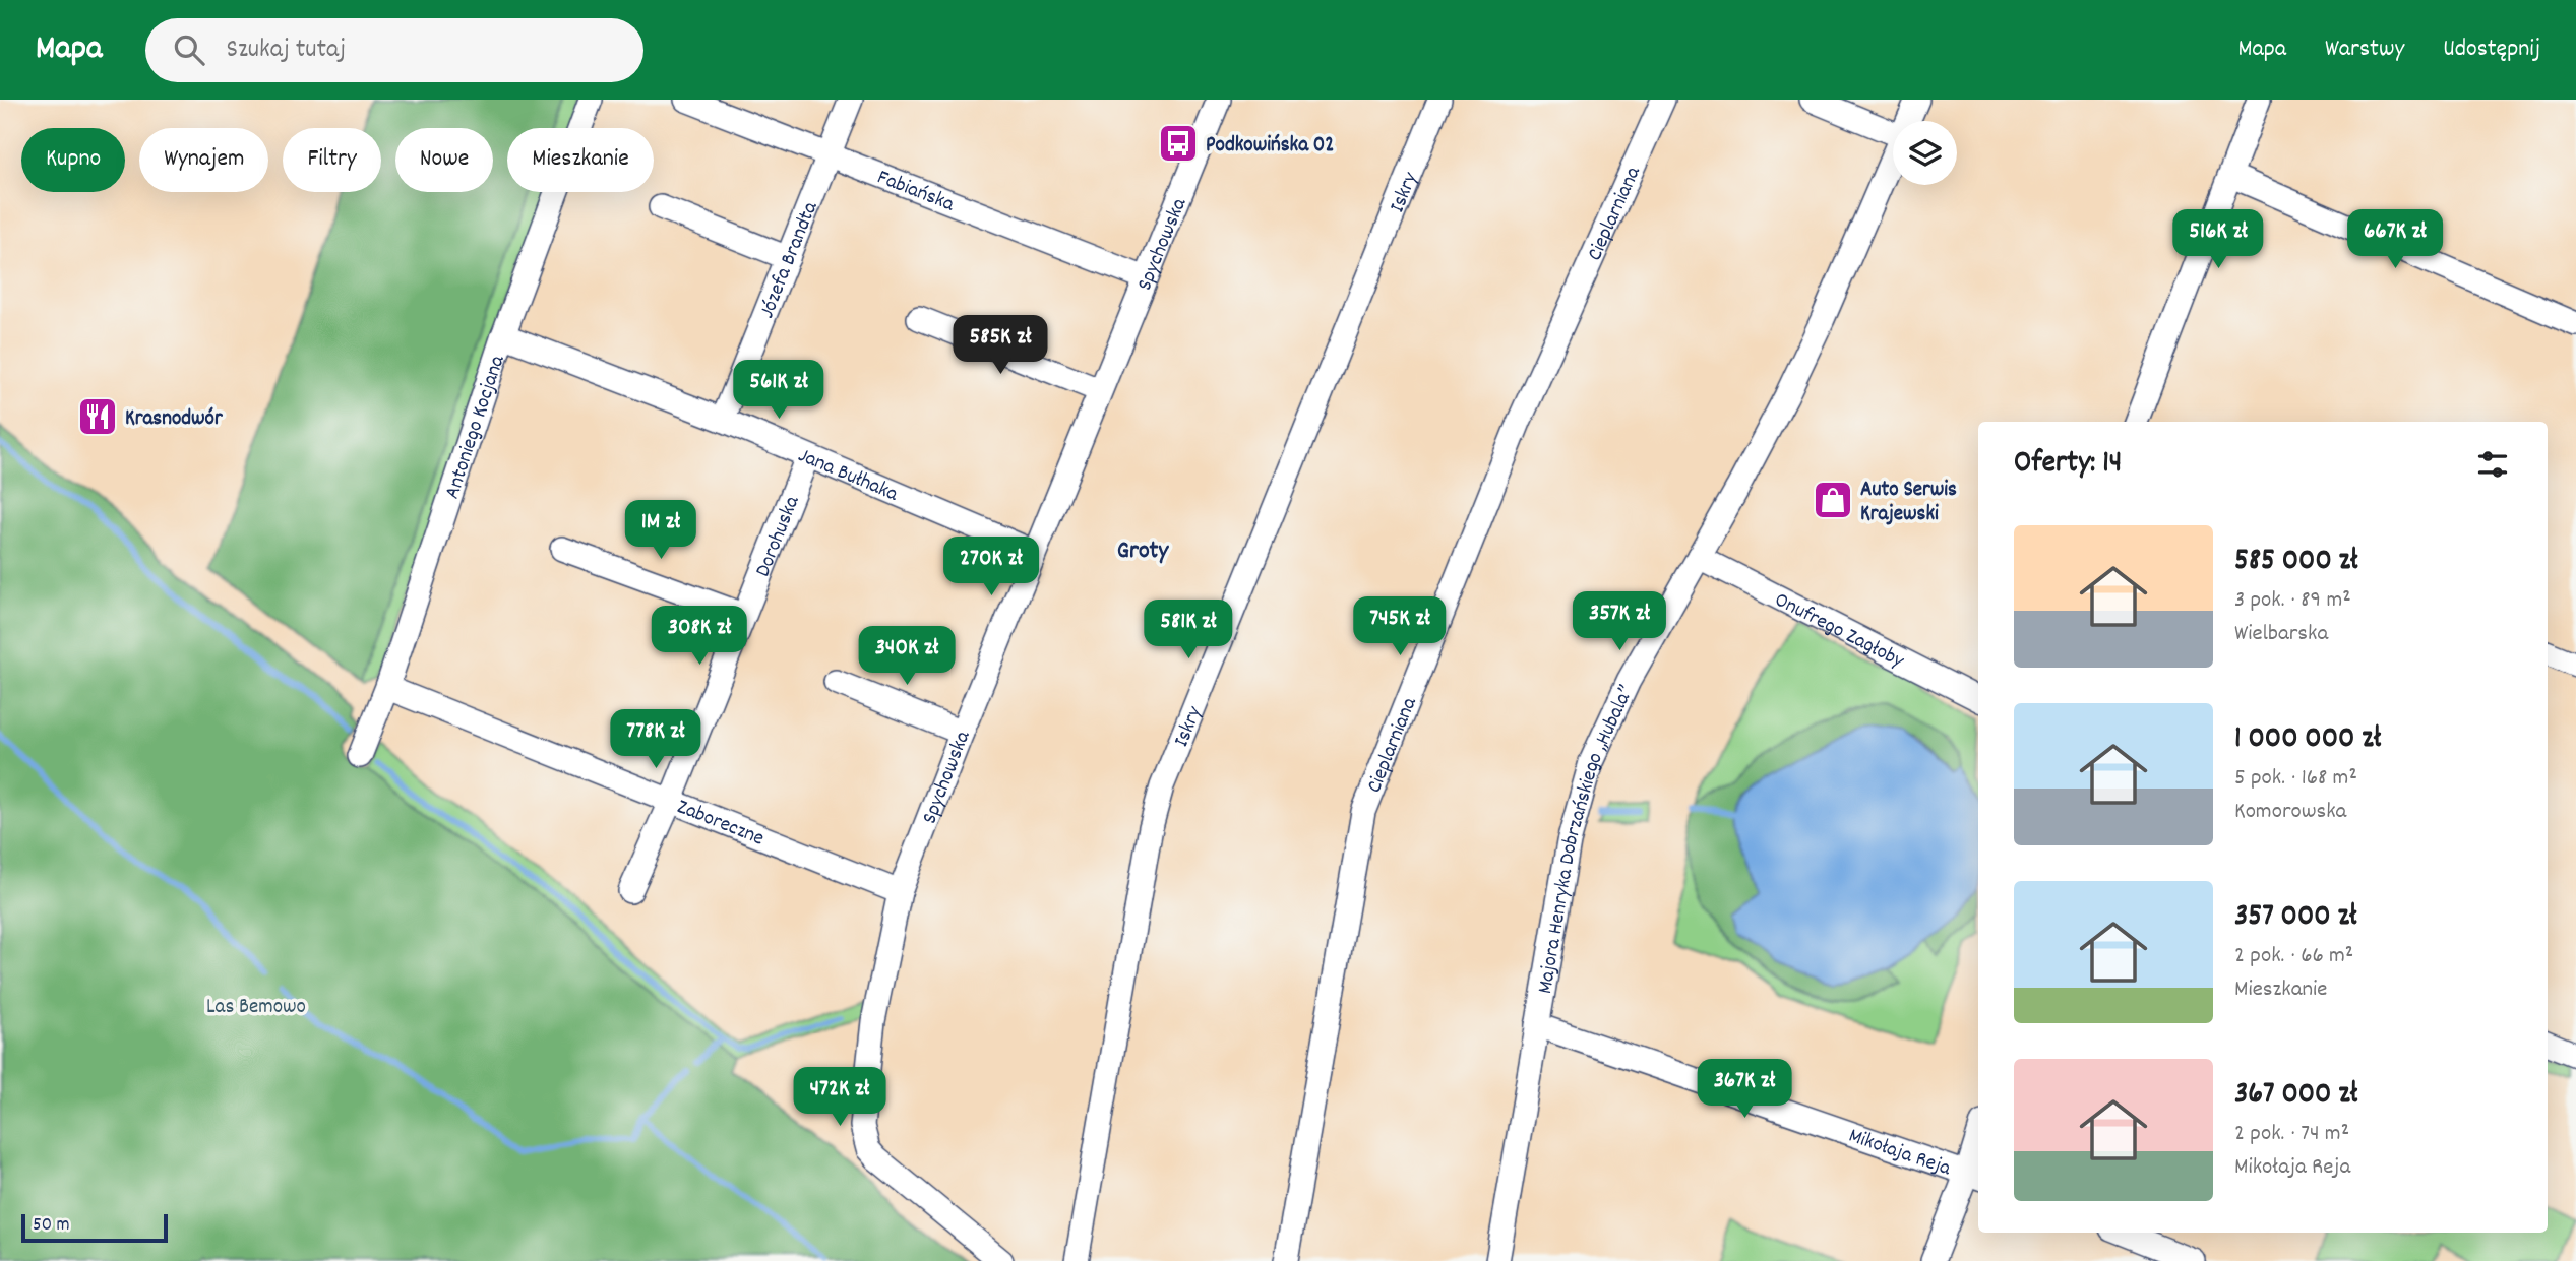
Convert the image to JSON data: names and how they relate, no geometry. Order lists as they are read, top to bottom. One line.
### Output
{"streets":{"street":["Fabiańska","Iskry","Cieplarniana","Spychowska","Józefa Brandta","Antoniego Kocjana","Jana Bułhaka","Dorohuska","Onufrego Zagłoby","Zaboreczne","Majora Henryka Dobrzańskiego „Hubala”","Mikołaja Reja"]},"crossings":[["Fabiańska","Spychowska"],["Fabiańska","Józefa Brandta"],["Spychowska","Jana Bułhaka"],["Spychowska","Zaboreczne"],["Józefa Brandta","Jana Bułhaka"],["Antoniego Kocjana","Jana Bułhaka"],["Antoniego Kocjana","Zaboreczne"],["Jana Bułhaka","Dorohuska"],["Dorohuska","Zaboreczne"],["Onufrego Zagłoby","Majora Henryka Dobrzańskiego „Hubala”"],["Majora Henryka Dobrzańskiego „Hubala”","Mikołaja Reja"]],"districts":["Groty"],"parks":["Las Bemowo"],"places":{"bus stop":["Podkowińska 02"],"restaurant":["Krasnodwór"],"shop":["Auto Serwis Krajewski"]},"scale_bar":"50 m","page":{"header":"Mapa","search":"Szukaj tutaj","nav":["Mapa","Warstwy","Udostępnij"],"chip":["Kupno","Wynajem","Filtry","Nowe","Mieszkanie"],"price":["516K zł","667K zł","585K zł","561K zł","1M zł","270K zł","357K zł","745K zł","581K zł","308K zł","340K zł","778K zł","367K zł","472K zł"],"heading":"Oferty: 14","list":[{"name":"585 000 zł","note":"3 pok. · 89 m² · Wielbarska"},{"name":"1 000 000 zł","note":"5 pok. · 168 m² · Komorowska"},{"name":"357 000 zł","note":"2 pok. · 66 m² · Mieszkanie"},{"name":"367 000 zł","note":"2 pok. · 74 m² · Mikołaja Reja"}],"scale":"50 m"}}
